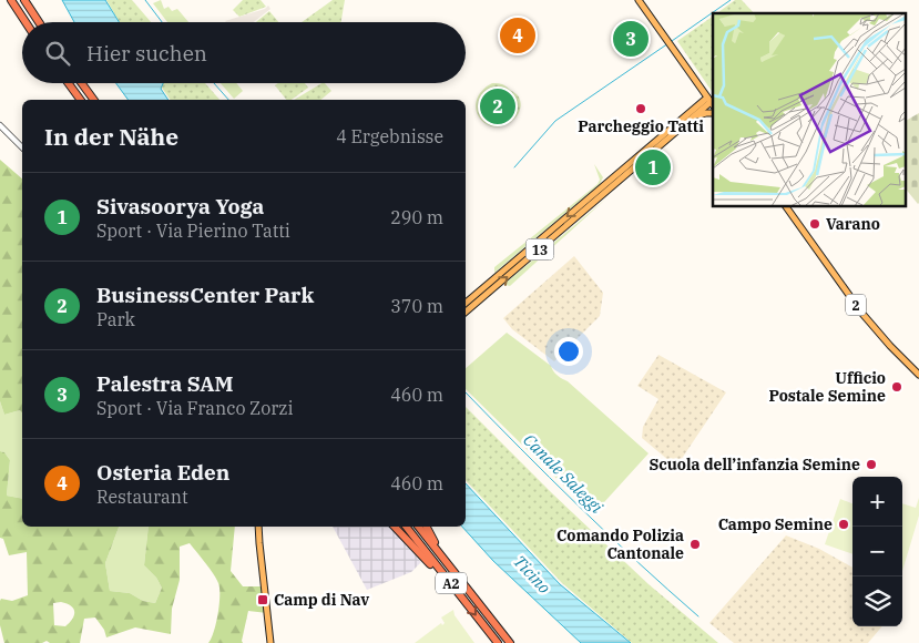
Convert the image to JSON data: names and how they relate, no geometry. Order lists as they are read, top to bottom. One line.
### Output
{"streets":{"highway":["A2"],"main road":["13","2"]},"water":["Canale Saleggi","Ticino"],"places":{"other":["Parcheggio Tatti","Varano","Ufficio Postale Semine","Scuola dell’infanzia Semine","Campo Semine","Comando Polizia Cantonale"],"transit":["Camp di Nav"]},"page":{"pins":["4","3","2","1"],"search":"Hier suchen","heading":["In der Nähe","4 Ergebnisse"],"list":[{"mark":"1","name":"Sivasoorya Yoga","note":"Sport · Via Pierino Tatti","value":"290 m"},{"mark":"2","name":"BusinessCenter Park","note":"Park","value":"370 m"},{"mark":"3","name":"Palestra SAM","note":"Sport · Via Franco Zorzi","value":"460 m"},{"mark":"4","name":"Osteria Eden","note":"Restaurant","value":"460 m"}],"map_buttons":["+","−"]}}
